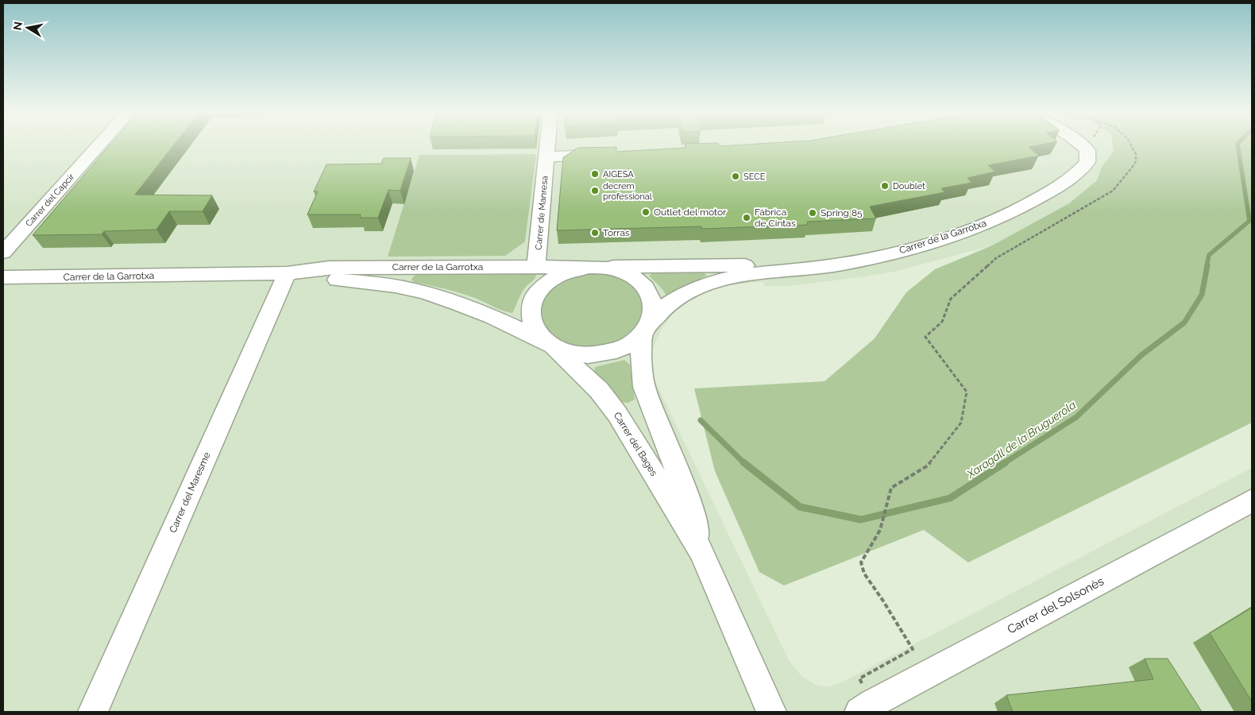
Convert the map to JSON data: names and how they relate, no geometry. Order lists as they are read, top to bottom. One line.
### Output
{"streets":{"street":["Carrer del Capcir","Carrer de Manresa","Carrer de la Garrotxa","Carrer del Bages","Carrer del Maresme","Carrer del Solsonès"]},"crossings":[["Carrer de Manresa","Carrer de la Garrotxa"],["Carrer de la Garrotxa","Carrer del Bages"],["Carrer de la Garrotxa","Carrer del Maresme"]],"water":["Xaragall de la Bruguerola"],"places":["AIGESA","SECE","Doublet","decrem professional","Outlet del motor","Spring 85","Fábrica de Cintas","Torras"],"north":"left"}
